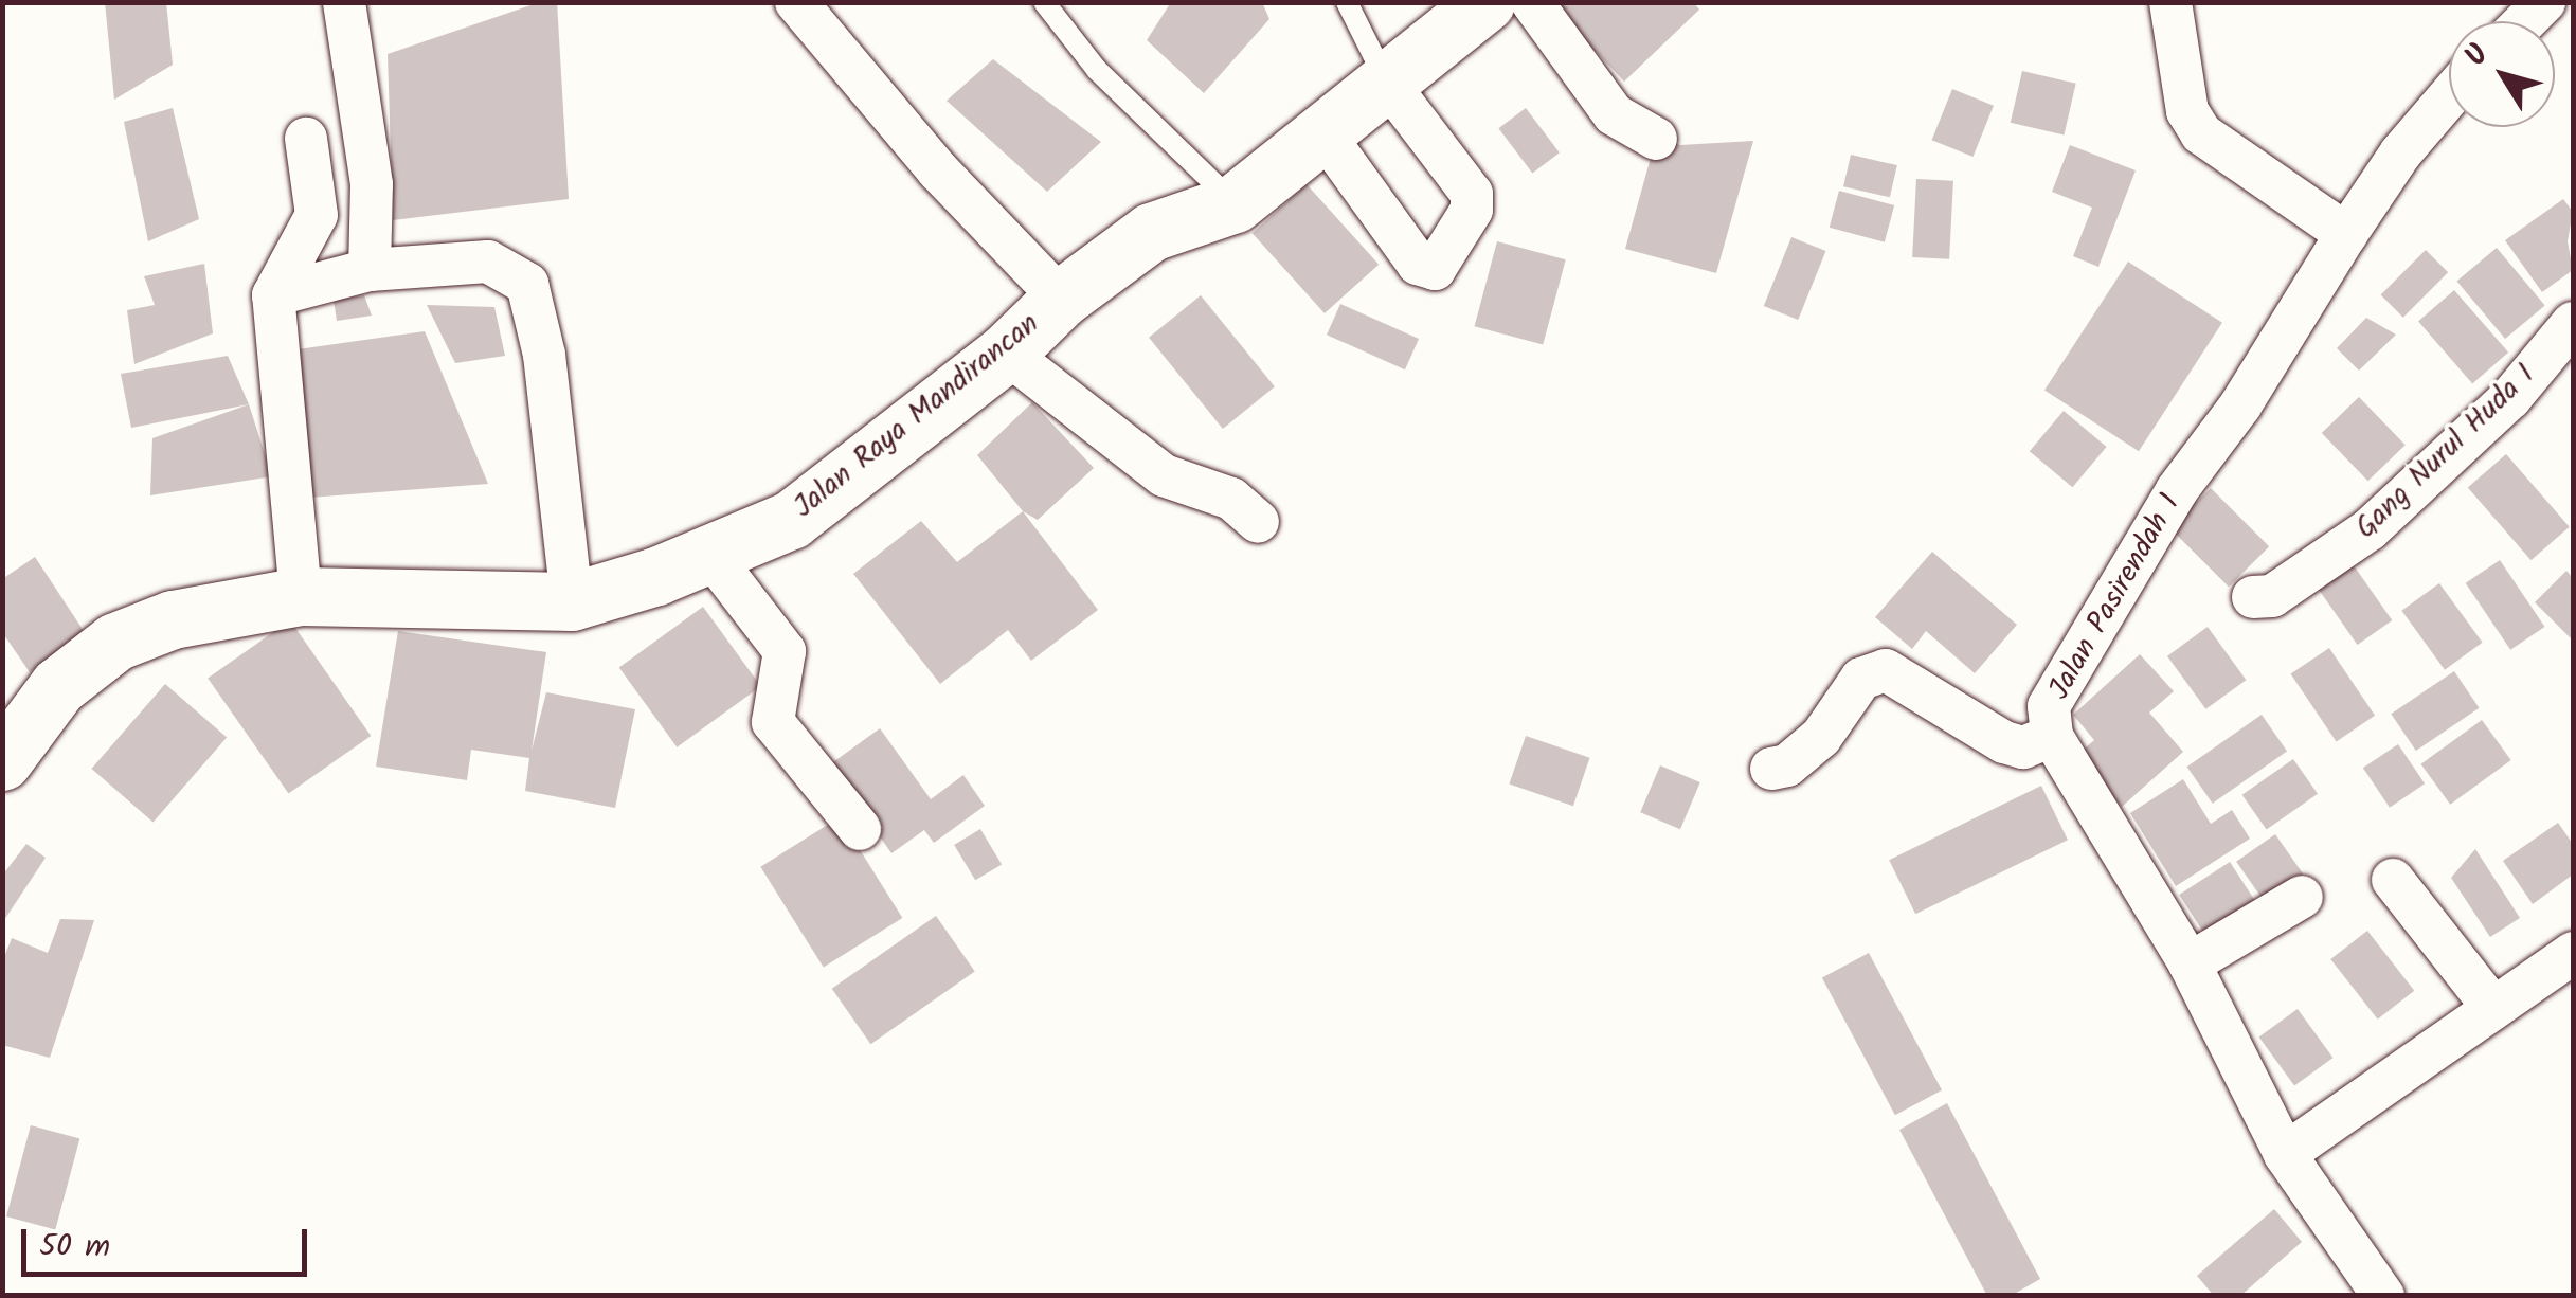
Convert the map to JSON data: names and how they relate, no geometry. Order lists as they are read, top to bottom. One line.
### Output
{"streets":{"street":["Jalan Raya Mandirancan","Gang Nurul Huda I","Jalan Pasirendah 1"]},"scale_bar":"50 m","north":"top left"}
